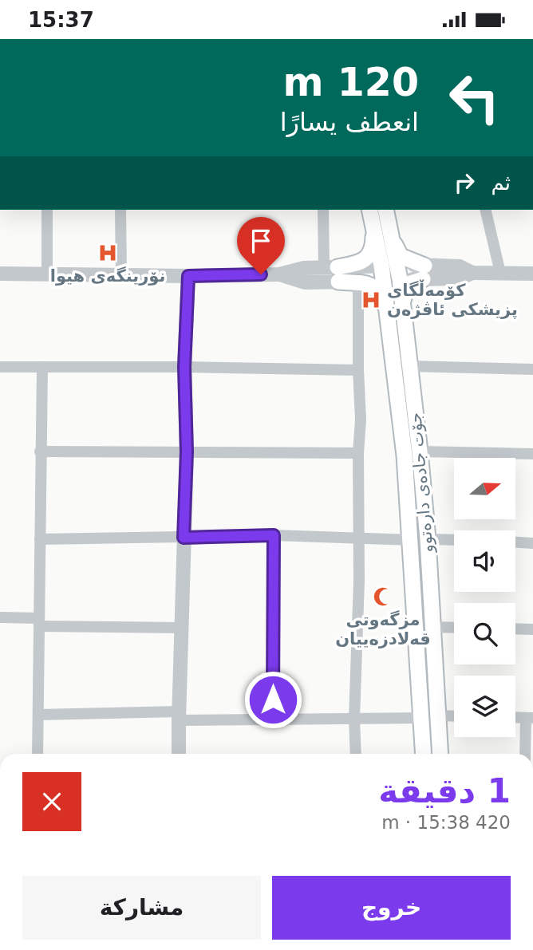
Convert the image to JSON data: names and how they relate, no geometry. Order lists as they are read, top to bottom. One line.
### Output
{"streets":{"main road":["جۆت جادەی دارەتوو"]},"places":{"hospital":["نۆرینگەی هیوا","کۆمەڵگای پزیشکی ئاڤژەن"],"mosque":["مزگەوتی قەلادزەییان"]},"north":"right","page":{"status":"15:37","turn":["120 m","انعطف يسارًا"],"then":"ثم","heading":["1 دقيقة","420 m · 15:38"],"buttons":["خروج","مشاركة"]}}
